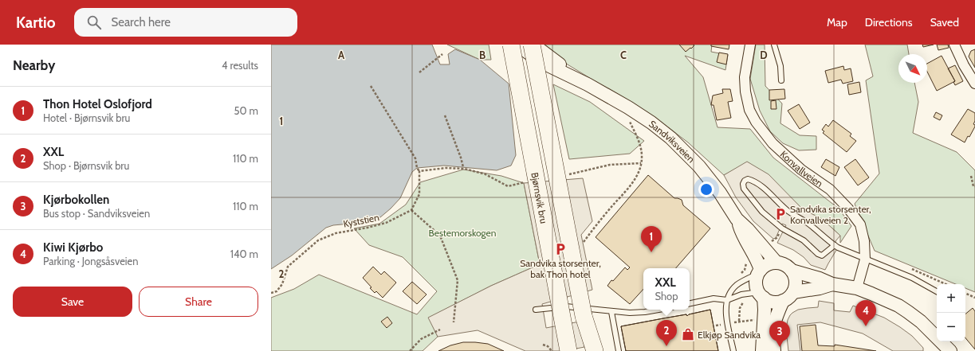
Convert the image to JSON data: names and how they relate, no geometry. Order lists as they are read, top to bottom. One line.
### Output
{"streets":{"highway":["Bjørnsvik bru"],"main road":["Sandviksveien"],"street":["Konvallveien"],"path":["Kyststien"]},"parks":["Bestemorskogen"],"places":{"parking":["Sandvika storsenter, Konvallveien 2","Sandvika storsenter, bak Thon hotel"],"shop":["Elkjøp Sandvika"]},"north":"bottom right","page":{"header":"Kartio","search":"Search here","nav":["Map","Directions","Saved"],"heading":["Nearby","4 results"],"list":[{"mark":"1","name":"Thon Hotel Oslofjord","note":"Hotel · Bjørnsvik bru","value":"50 m"},{"mark":"2","name":"XXL","note":"Shop · Bjørnsvik bru","value":"110 m"},{"mark":"3","name":"Kjørbokollen","note":"Bus stop · Sandviksveien","value":"110 m"},{"mark":"4","name":"Kiwi Kjørbo","note":"Parking · Jongsåsveien","value":"140 m"}],"pins":["1","4","2","3"],"popup":["XXL","Shop"],"buttons":["Save","Share"],"map_buttons":["+","−"]},"grid":{"columns":["A","B","C","D"],"rows":["1","2"]}}
